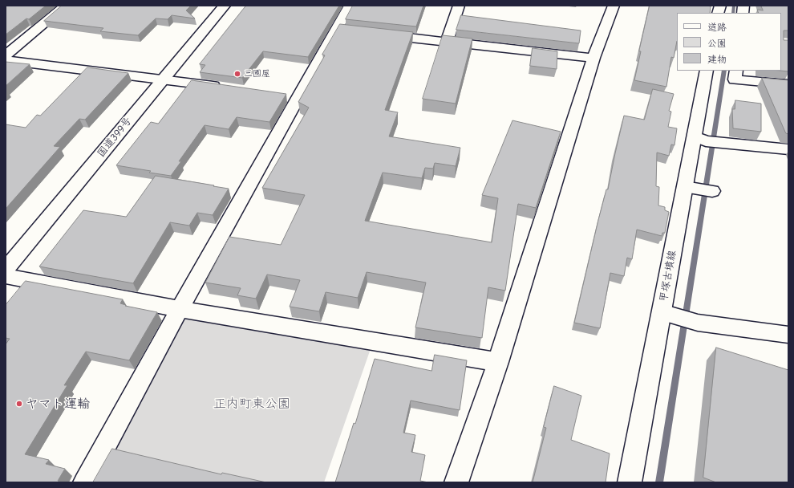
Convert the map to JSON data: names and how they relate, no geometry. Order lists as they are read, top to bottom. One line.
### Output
{"streets":{"main road":["国道399号","甲塚古墳線"]},"parks":["正内町東公園"],"places":["三國屋","ヤマト運輸"],"legend":["道路","公園","建物"]}
